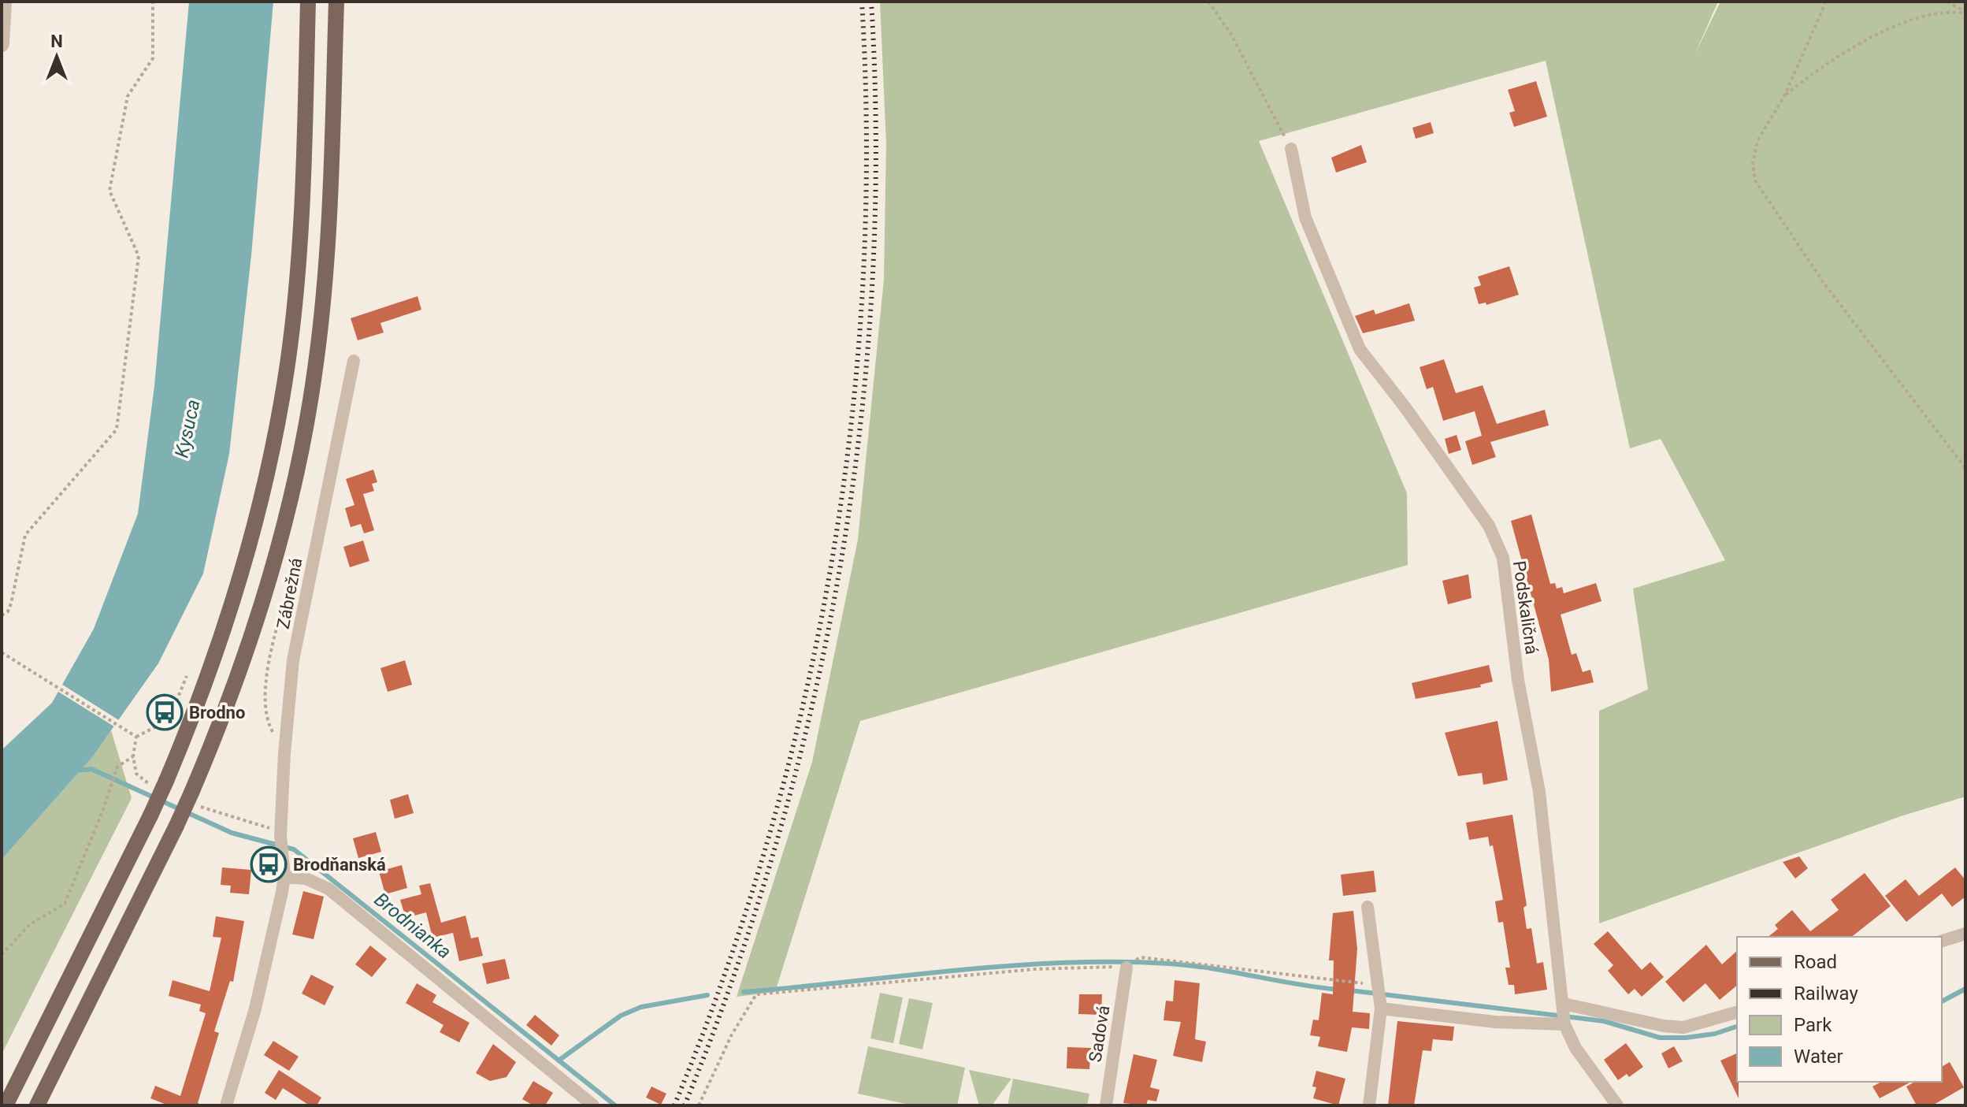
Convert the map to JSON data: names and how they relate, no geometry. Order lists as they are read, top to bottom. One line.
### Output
{"streets":{"street":["Zábrežná","Podskaličná","Sadová"]},"water":["Kysuca","Brodnianka"],"places":{"bus stop":["Brodno","Brodňanská"]},"legend":["Road","Railway","Park","Water"],"north":"top"}
